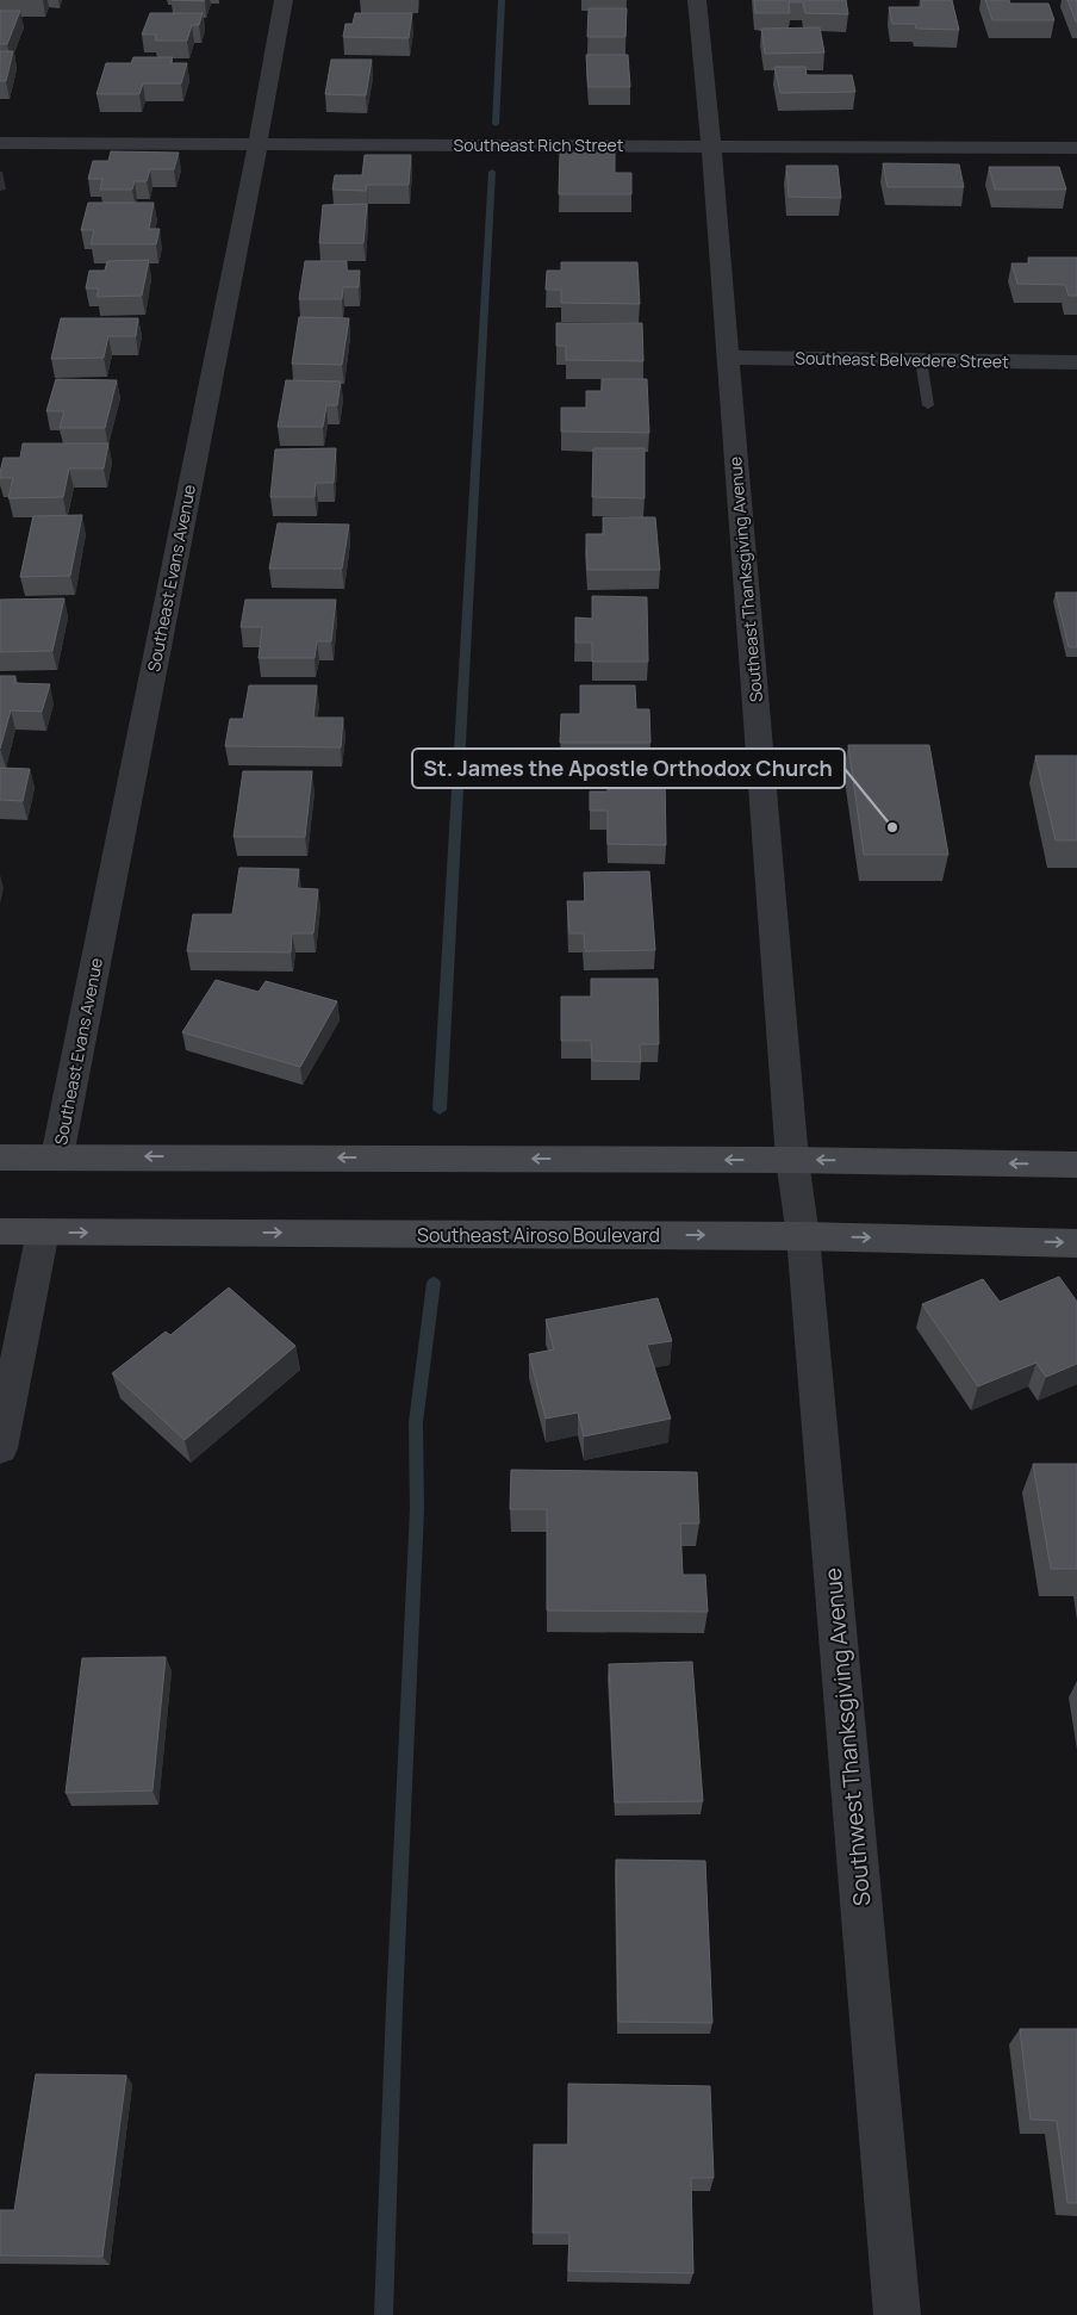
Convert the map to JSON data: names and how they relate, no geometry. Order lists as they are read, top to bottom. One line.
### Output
{"streets":{"main road":["Southeast Airoso Boulevard"],"street":["Southeast Rich Street","Southeast Belvedere Street","Southeast Evans Avenue","Southeast Thanksgiving Avenue","Southwest Thanksgiving Avenue"]},"crossings":[["Southeast Rich Street","Southeast Evans Avenue"],["Southeast Rich Street","Southeast Thanksgiving Avenue"],["Southeast Belvedere Street","Southeast Thanksgiving Avenue"],["Southeast Thanksgiving Avenue","Southwest Thanksgiving Avenue"],["Southeast Airoso Boulevard","Southwest Thanksgiving Avenue"]],"places":["St. James the Apostle Orthodox Church"]}
